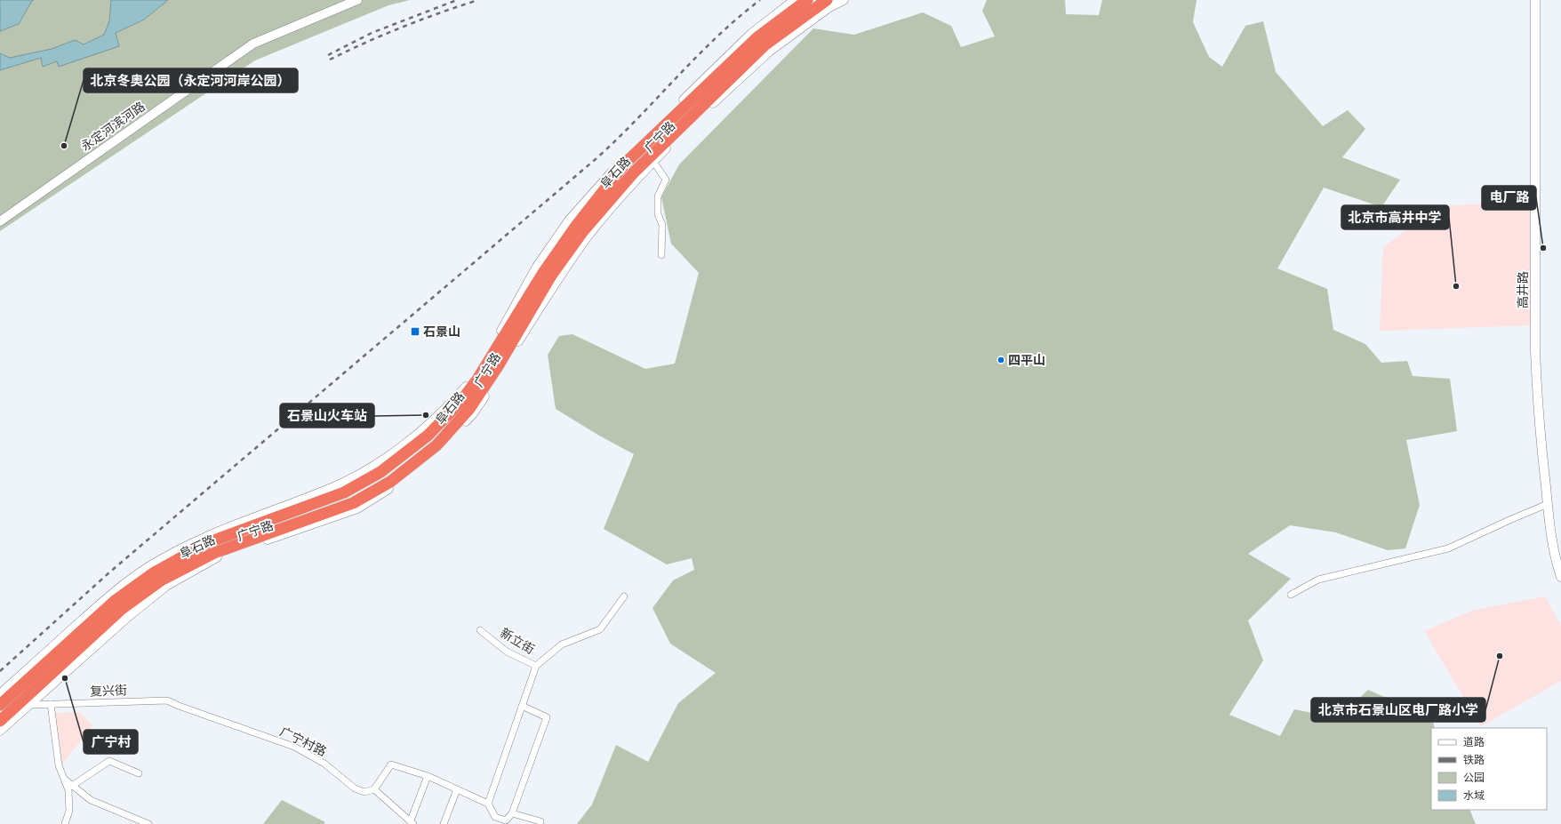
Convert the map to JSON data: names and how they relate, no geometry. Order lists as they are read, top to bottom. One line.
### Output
{"streets":{"highway":["阜石路"],"street":["永定河滨河路","广宁路","高井路","新立街","复兴街","广宁村路"]},"crossings":[["广宁路","复兴街"],["复兴街","广宁村路"]],"places":{"other":["北京冬奥公园（永定河河岸公园）","电厂路","北京市高井中学","四平山","石景山火车站","北京市石景山区电厂路小学","广宁村"],"transit":["石景山"]},"legend":["道路","铁路","公园","水域"]}
